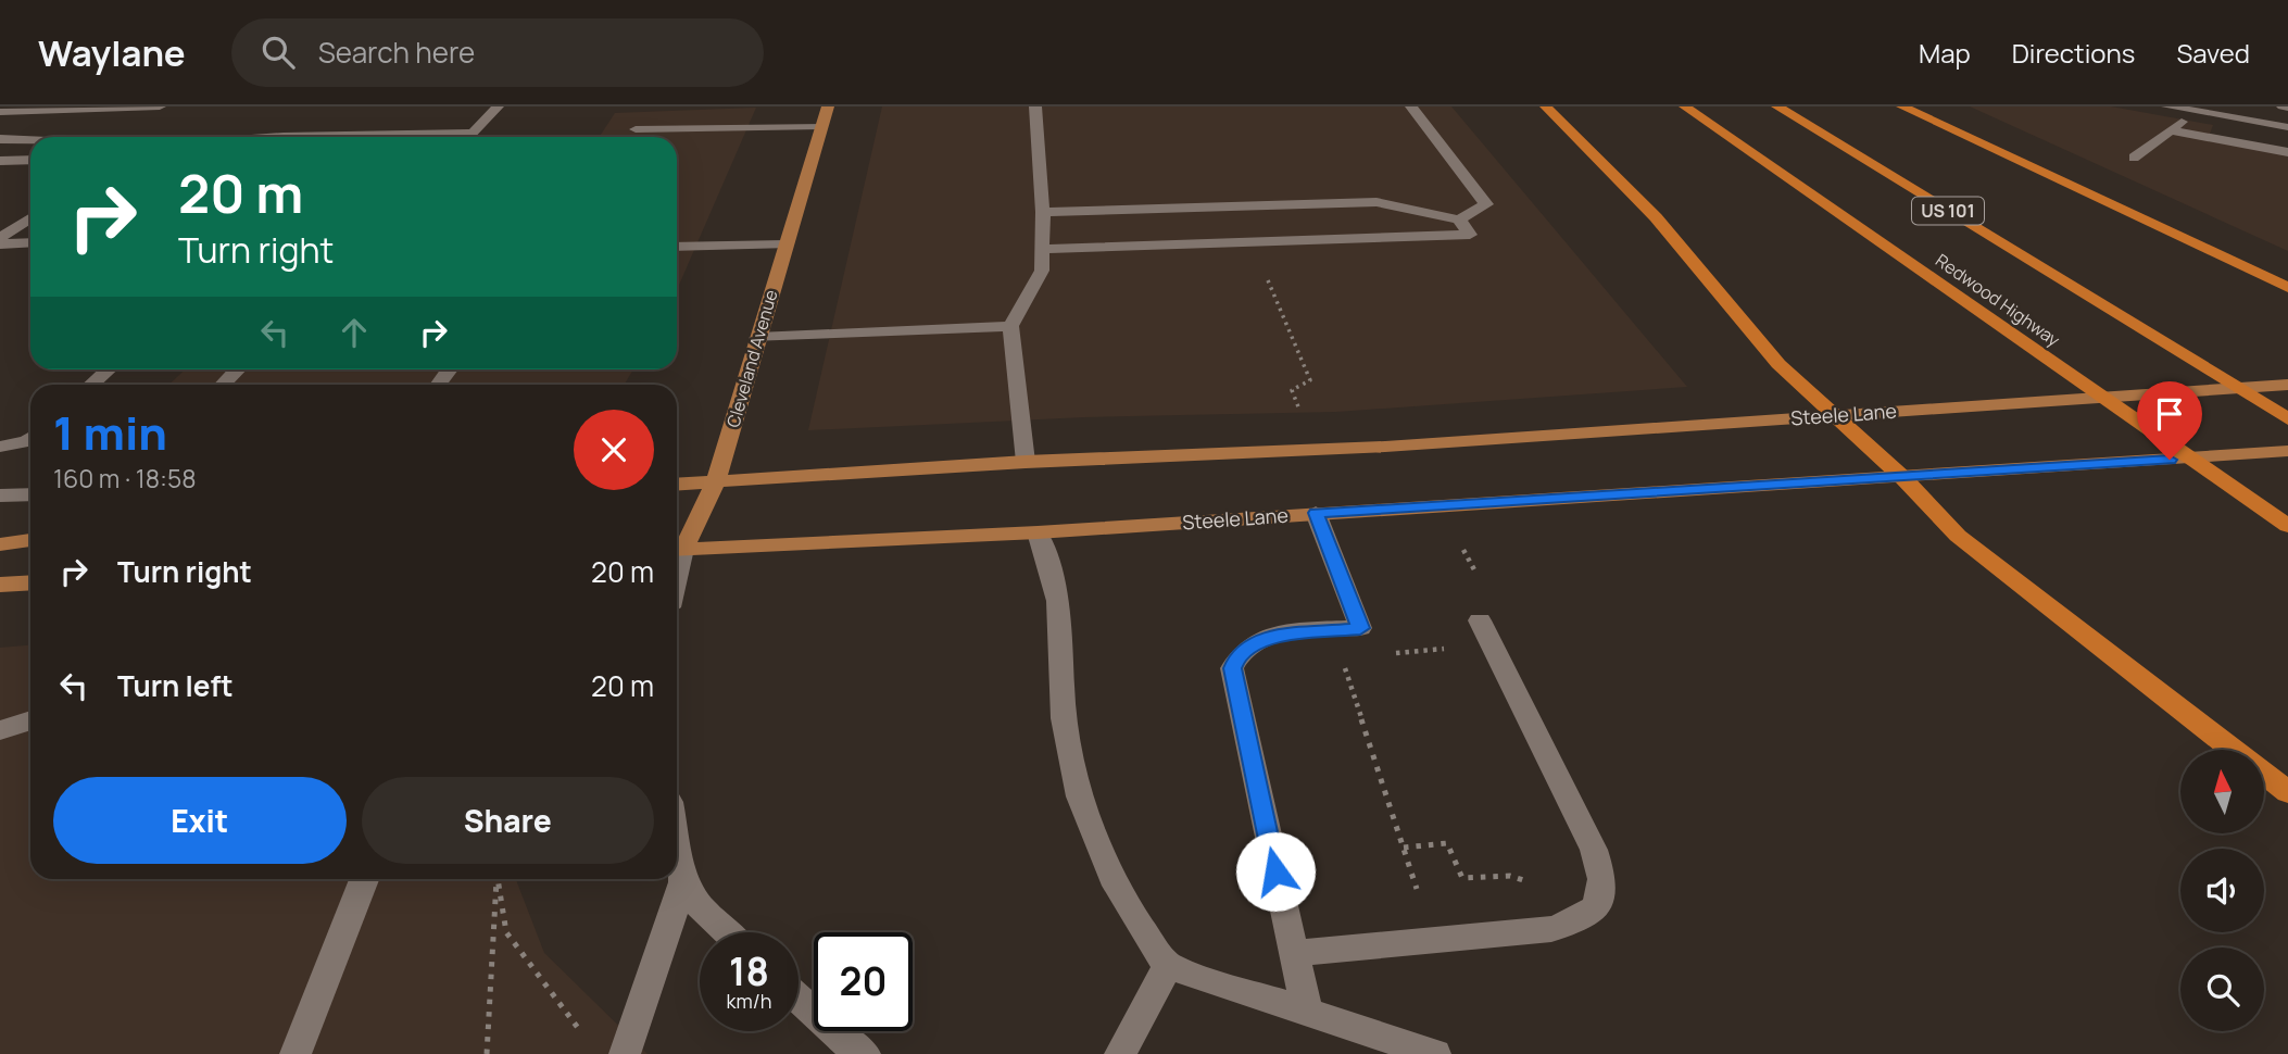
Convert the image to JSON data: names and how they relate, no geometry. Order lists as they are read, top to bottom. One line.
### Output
{"streets":{"highway":["US 101","Redwood Highway"],"main road":["Cleveland Avenue","Steele Lane"]},"crossings":[["Cleveland Avenue","Steele Lane"]],"north":"top","page":{"header":"Waylane","search":"Search here","nav":["Map","Directions","Saved"],"turn":["20 m","Turn right"],"heading":["1 min","160 m · 18:58"],"list":[{"name":"Turn right","value":"20 m"},{"name":"Turn left","value":"20 m"}],"buttons":["Exit","Share"],"speed":"18 km/h","limit":"20"}}
